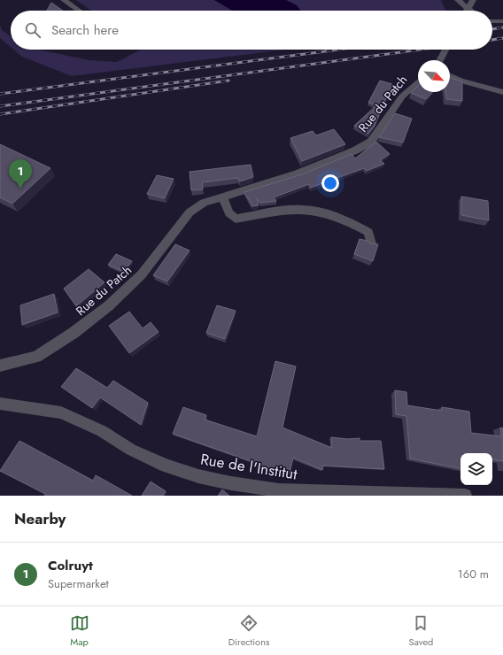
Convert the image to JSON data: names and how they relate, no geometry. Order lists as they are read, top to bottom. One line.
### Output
{"streets":{"street":["Rue du Patch","Rue de l'Institut"]},"north":"bottom right","page":{"search":"Search here","pins":"1","heading":"Nearby","list":[{"mark":"1","name":"Colruyt","note":"Supermarket","value":"160 m"}],"nav":["Map","Directions","Saved"]}}
